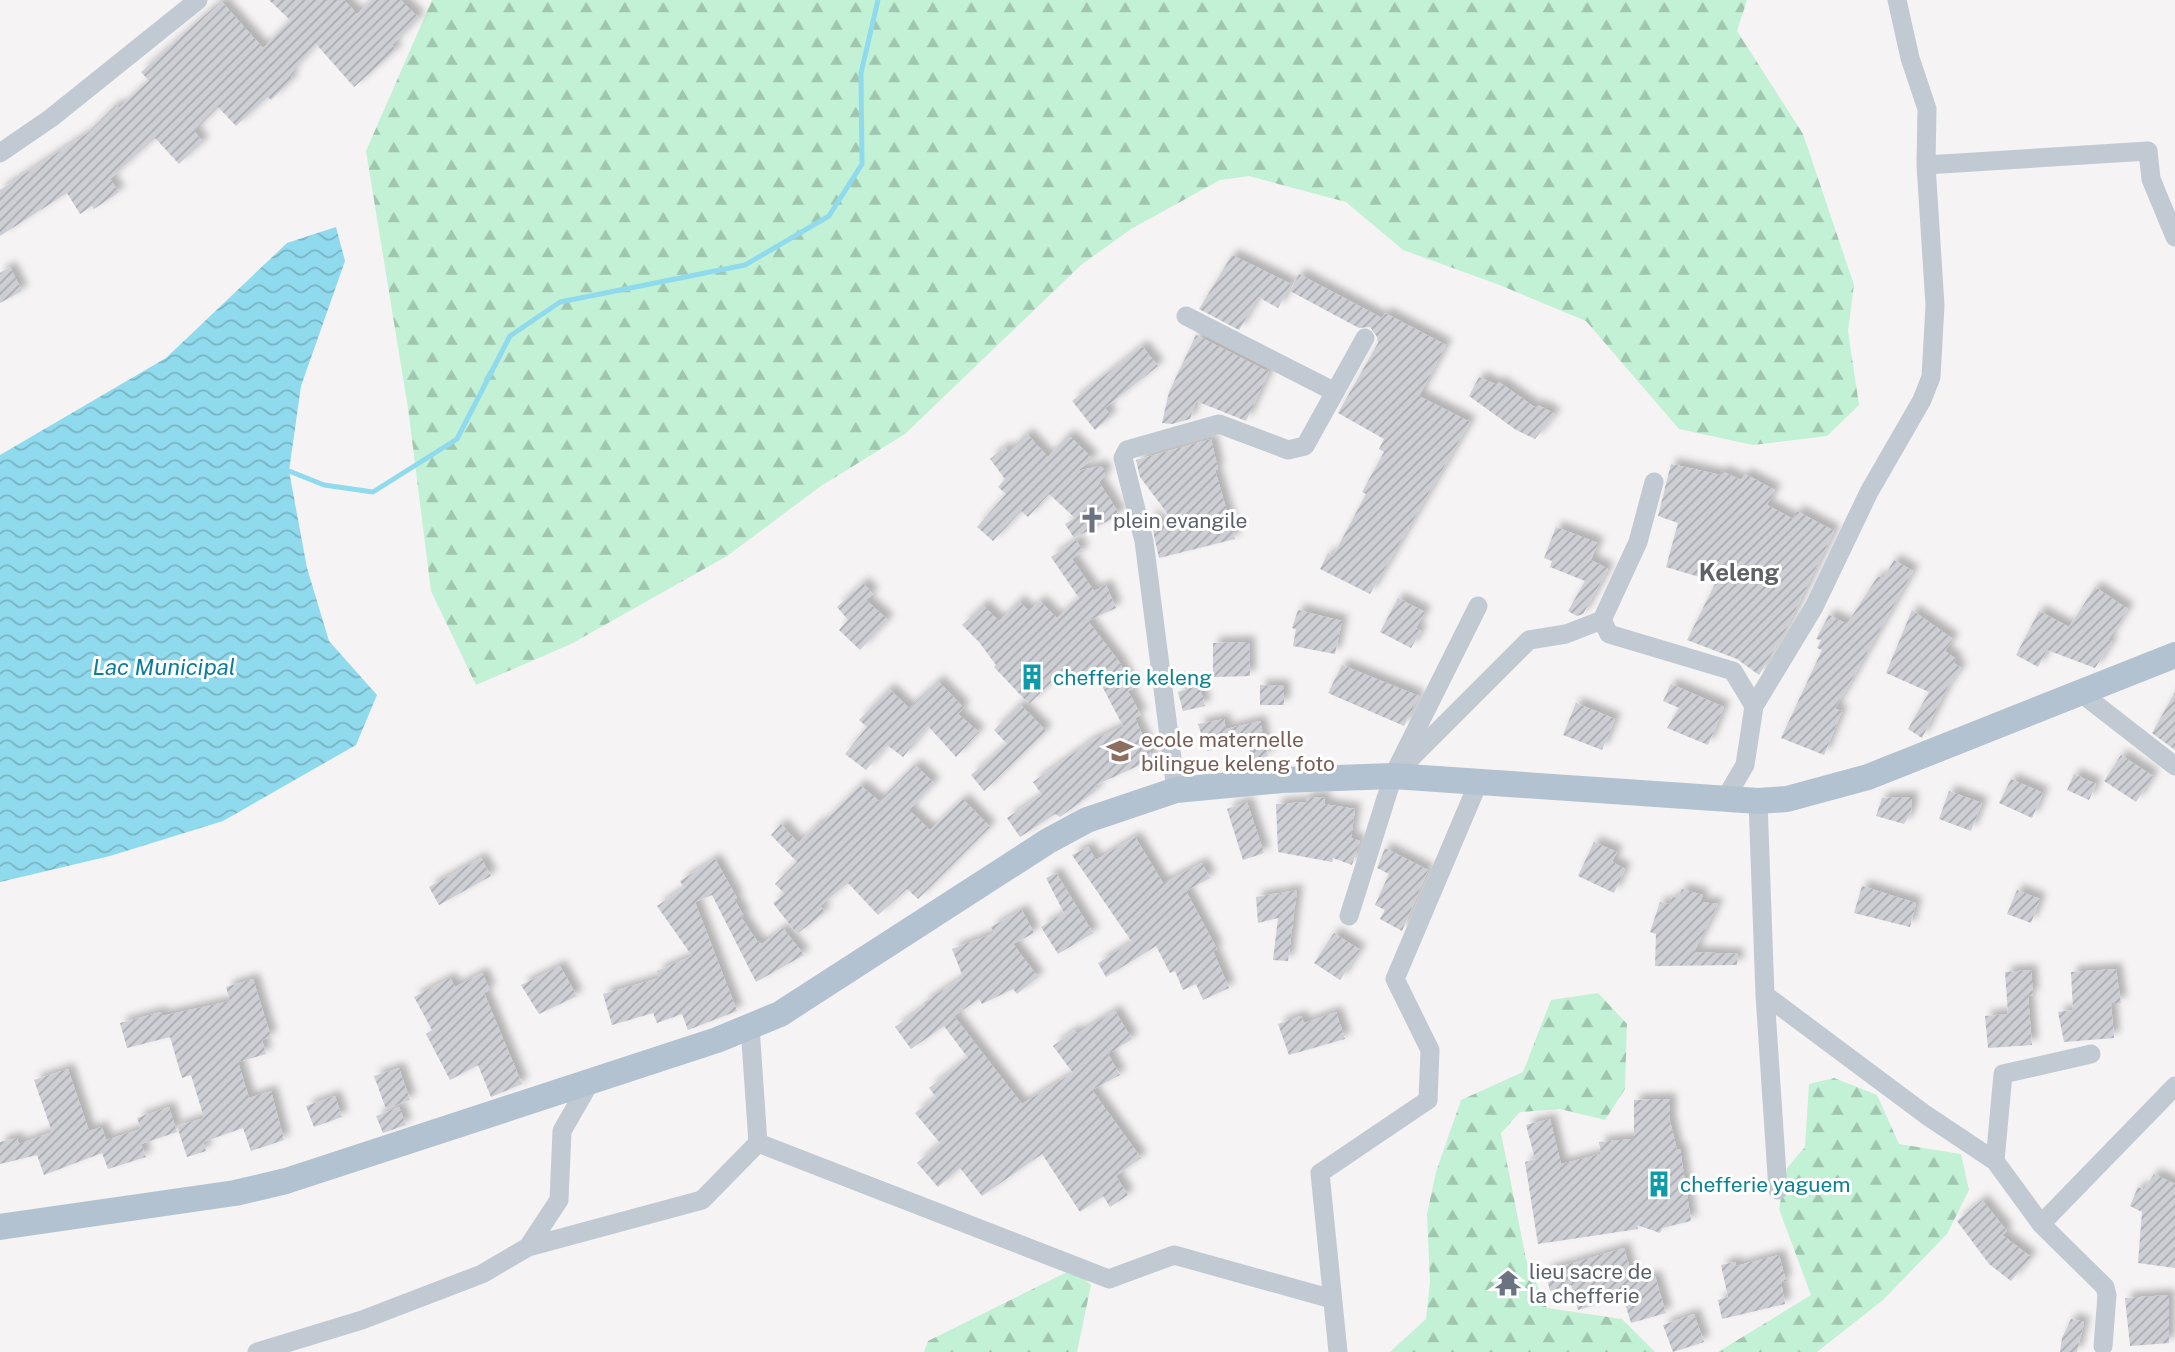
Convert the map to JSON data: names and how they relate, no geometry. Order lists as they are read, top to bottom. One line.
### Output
{"districts":["Keleng"],"water":["Lac Municipal"],"places":{"church":["plein evangile"],"building":["chefferie keleng","chefferie yaguem"],"school or university":["ecole maternelle bilingue keleng foto"],"temple":["lieu sacre de la chefferie"]}}
